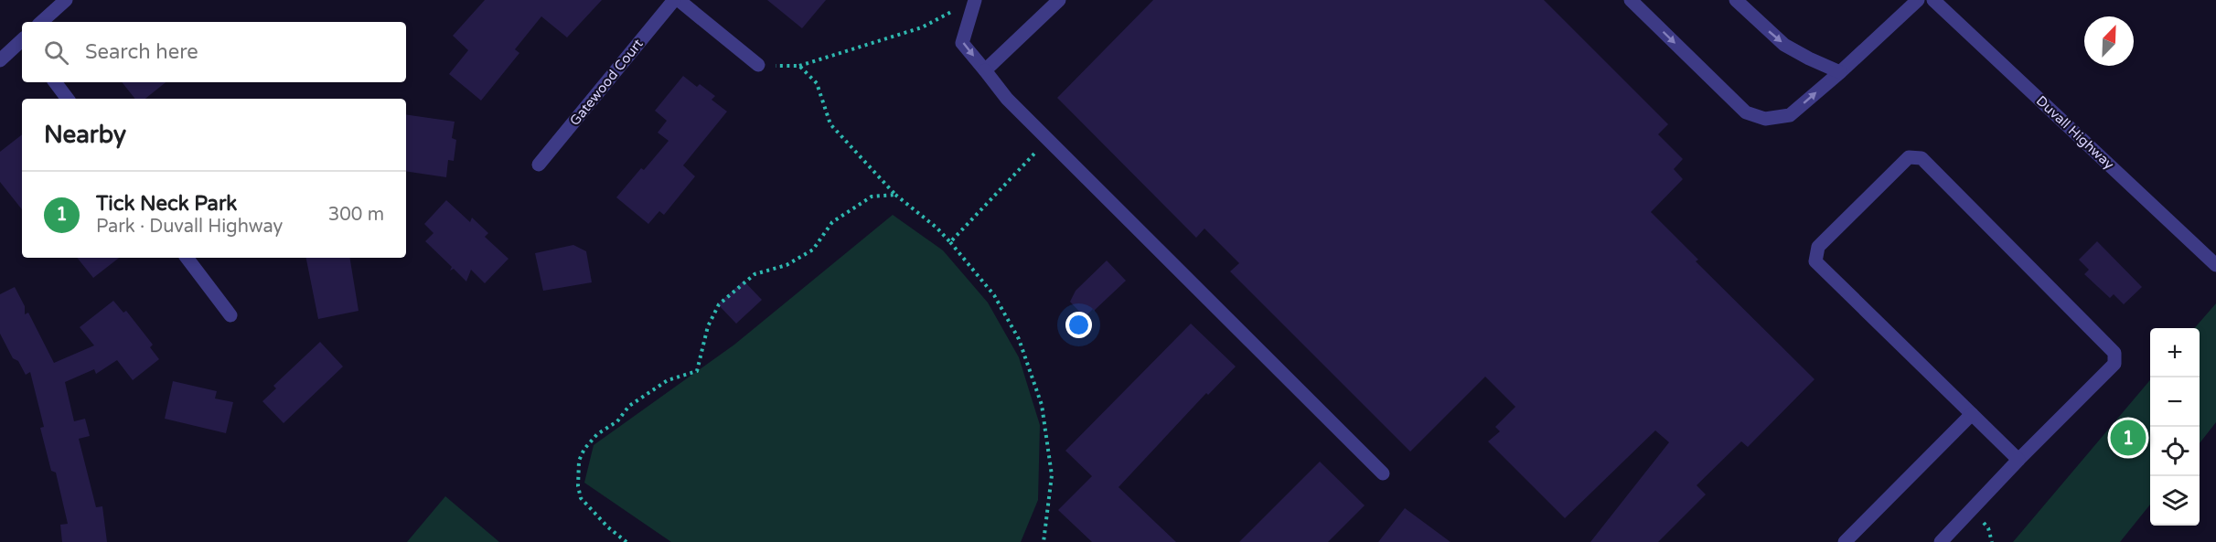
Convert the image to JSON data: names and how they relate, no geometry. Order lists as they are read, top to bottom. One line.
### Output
{"streets":{"street":["Gatewood Court","Duvall Highway"]},"north":"top right","page":{"search":"Search here","heading":"Nearby","list":[{"mark":"1","name":"Tick Neck Park","note":"Park · Duvall Highway","value":"300 m"}],"map_buttons":["+","−"],"pins":"1"}}
